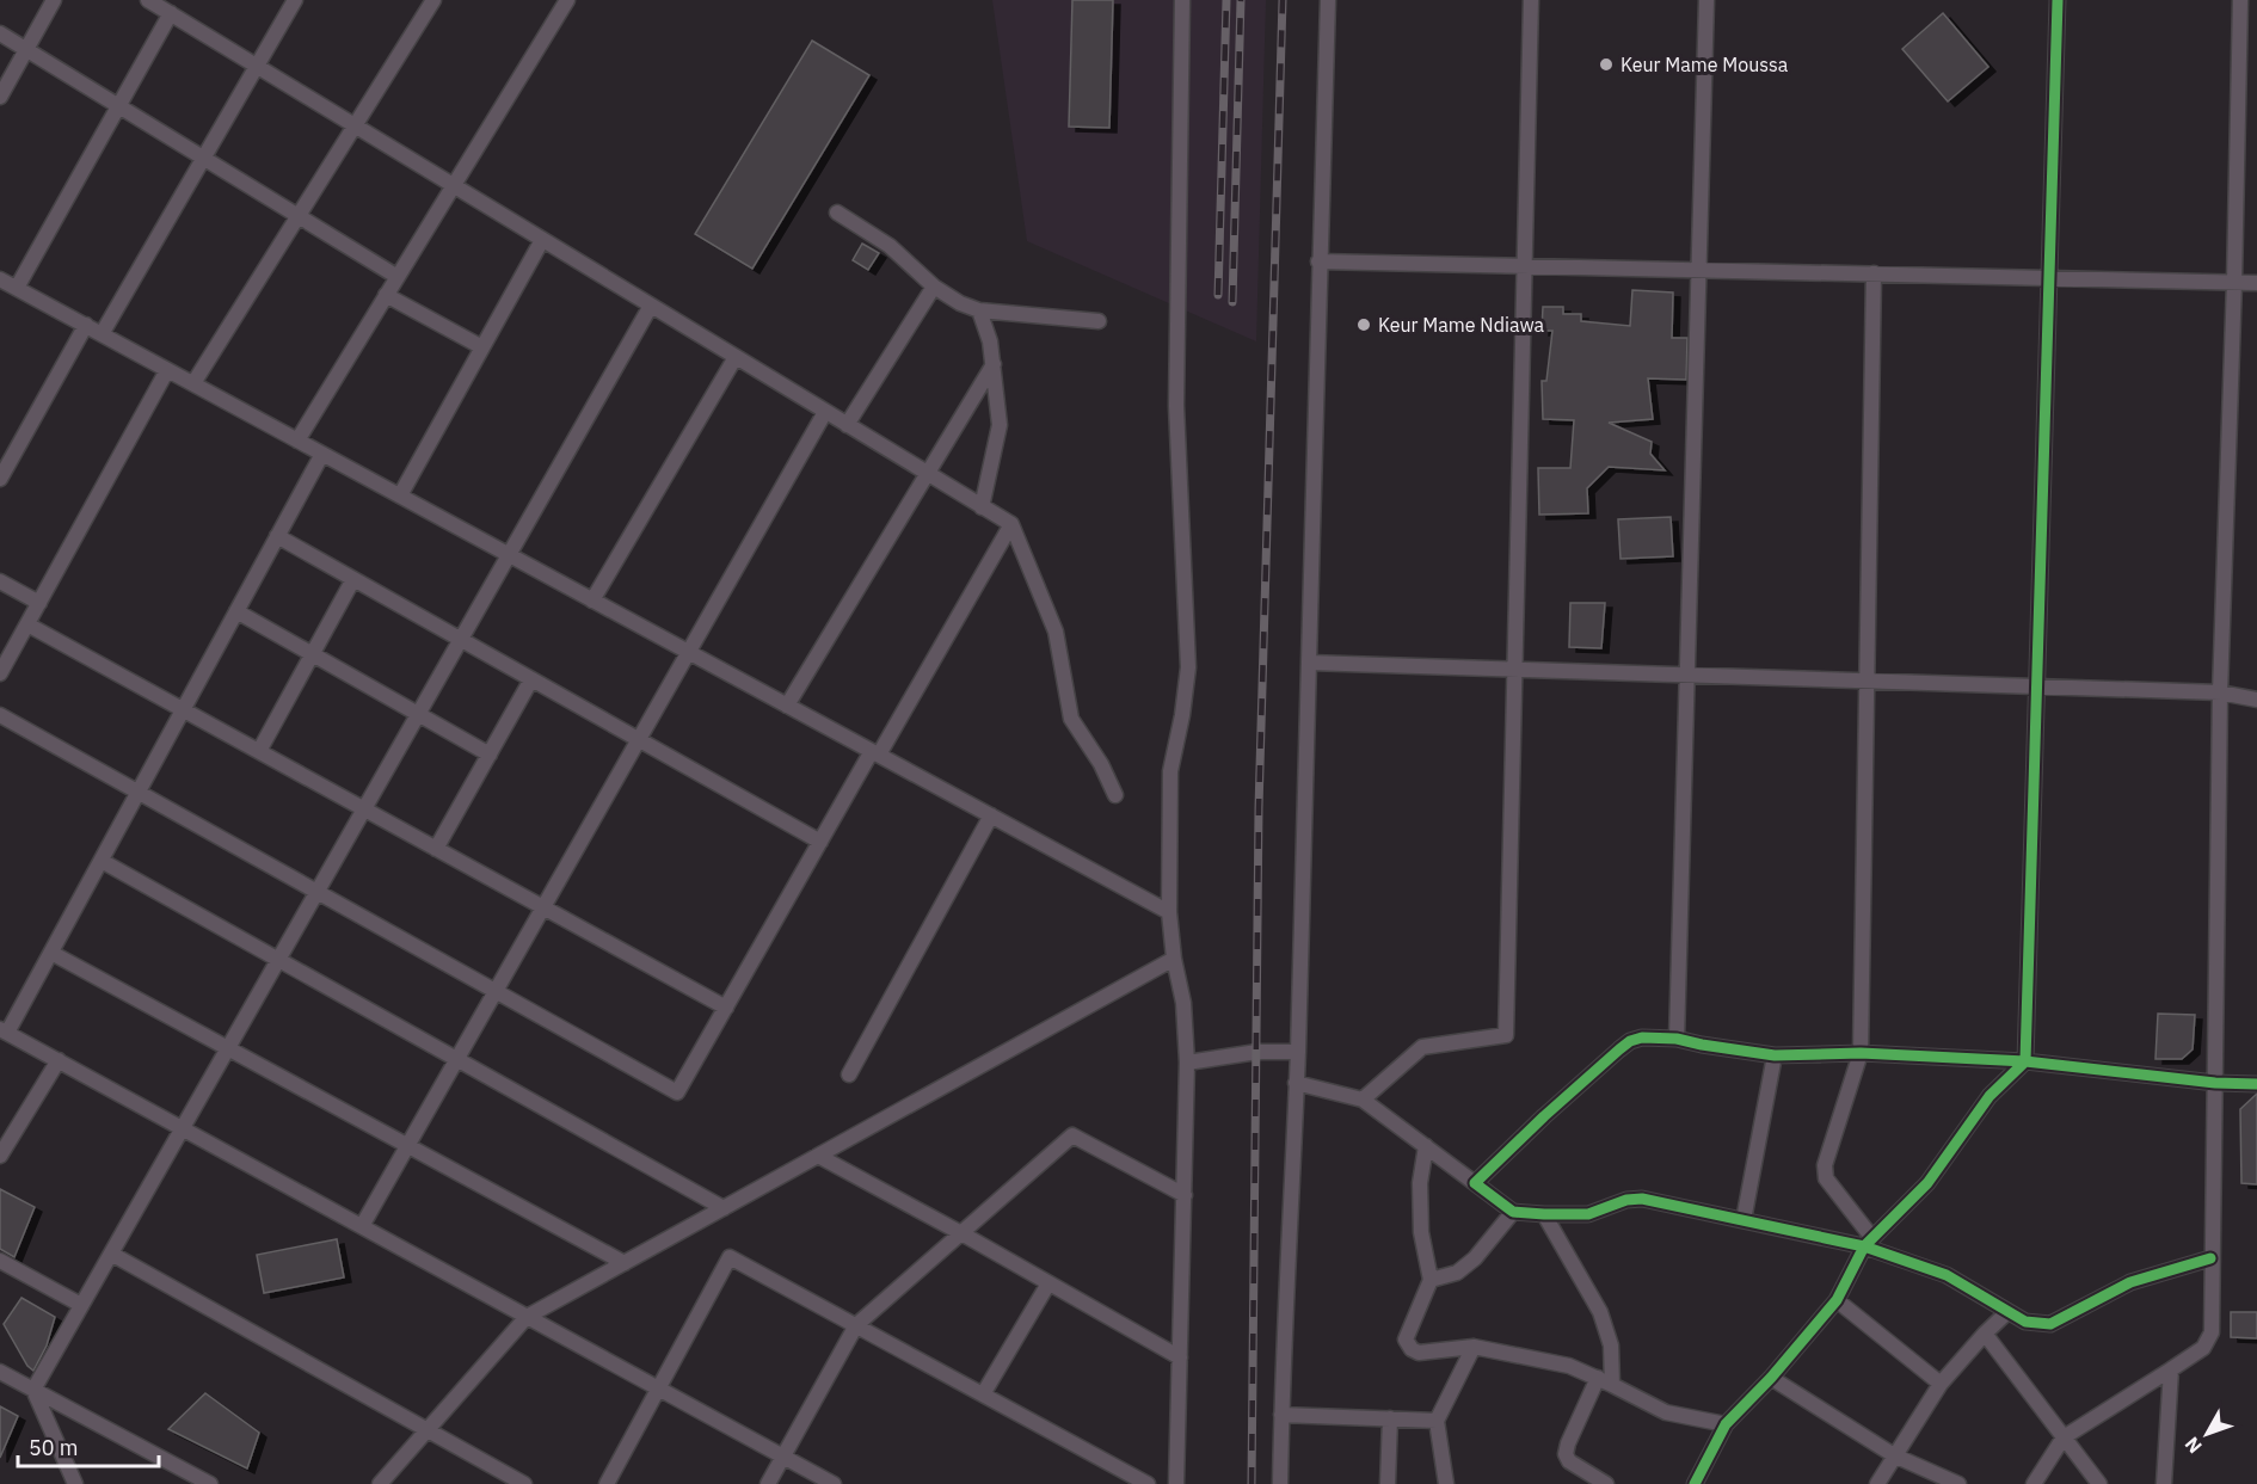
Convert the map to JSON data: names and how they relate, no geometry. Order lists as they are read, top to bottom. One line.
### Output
{"places":["Keur Mame Moussa","Keur Mame Ndiawa"],"scale_bar":"50 m","north":"bottom left"}
